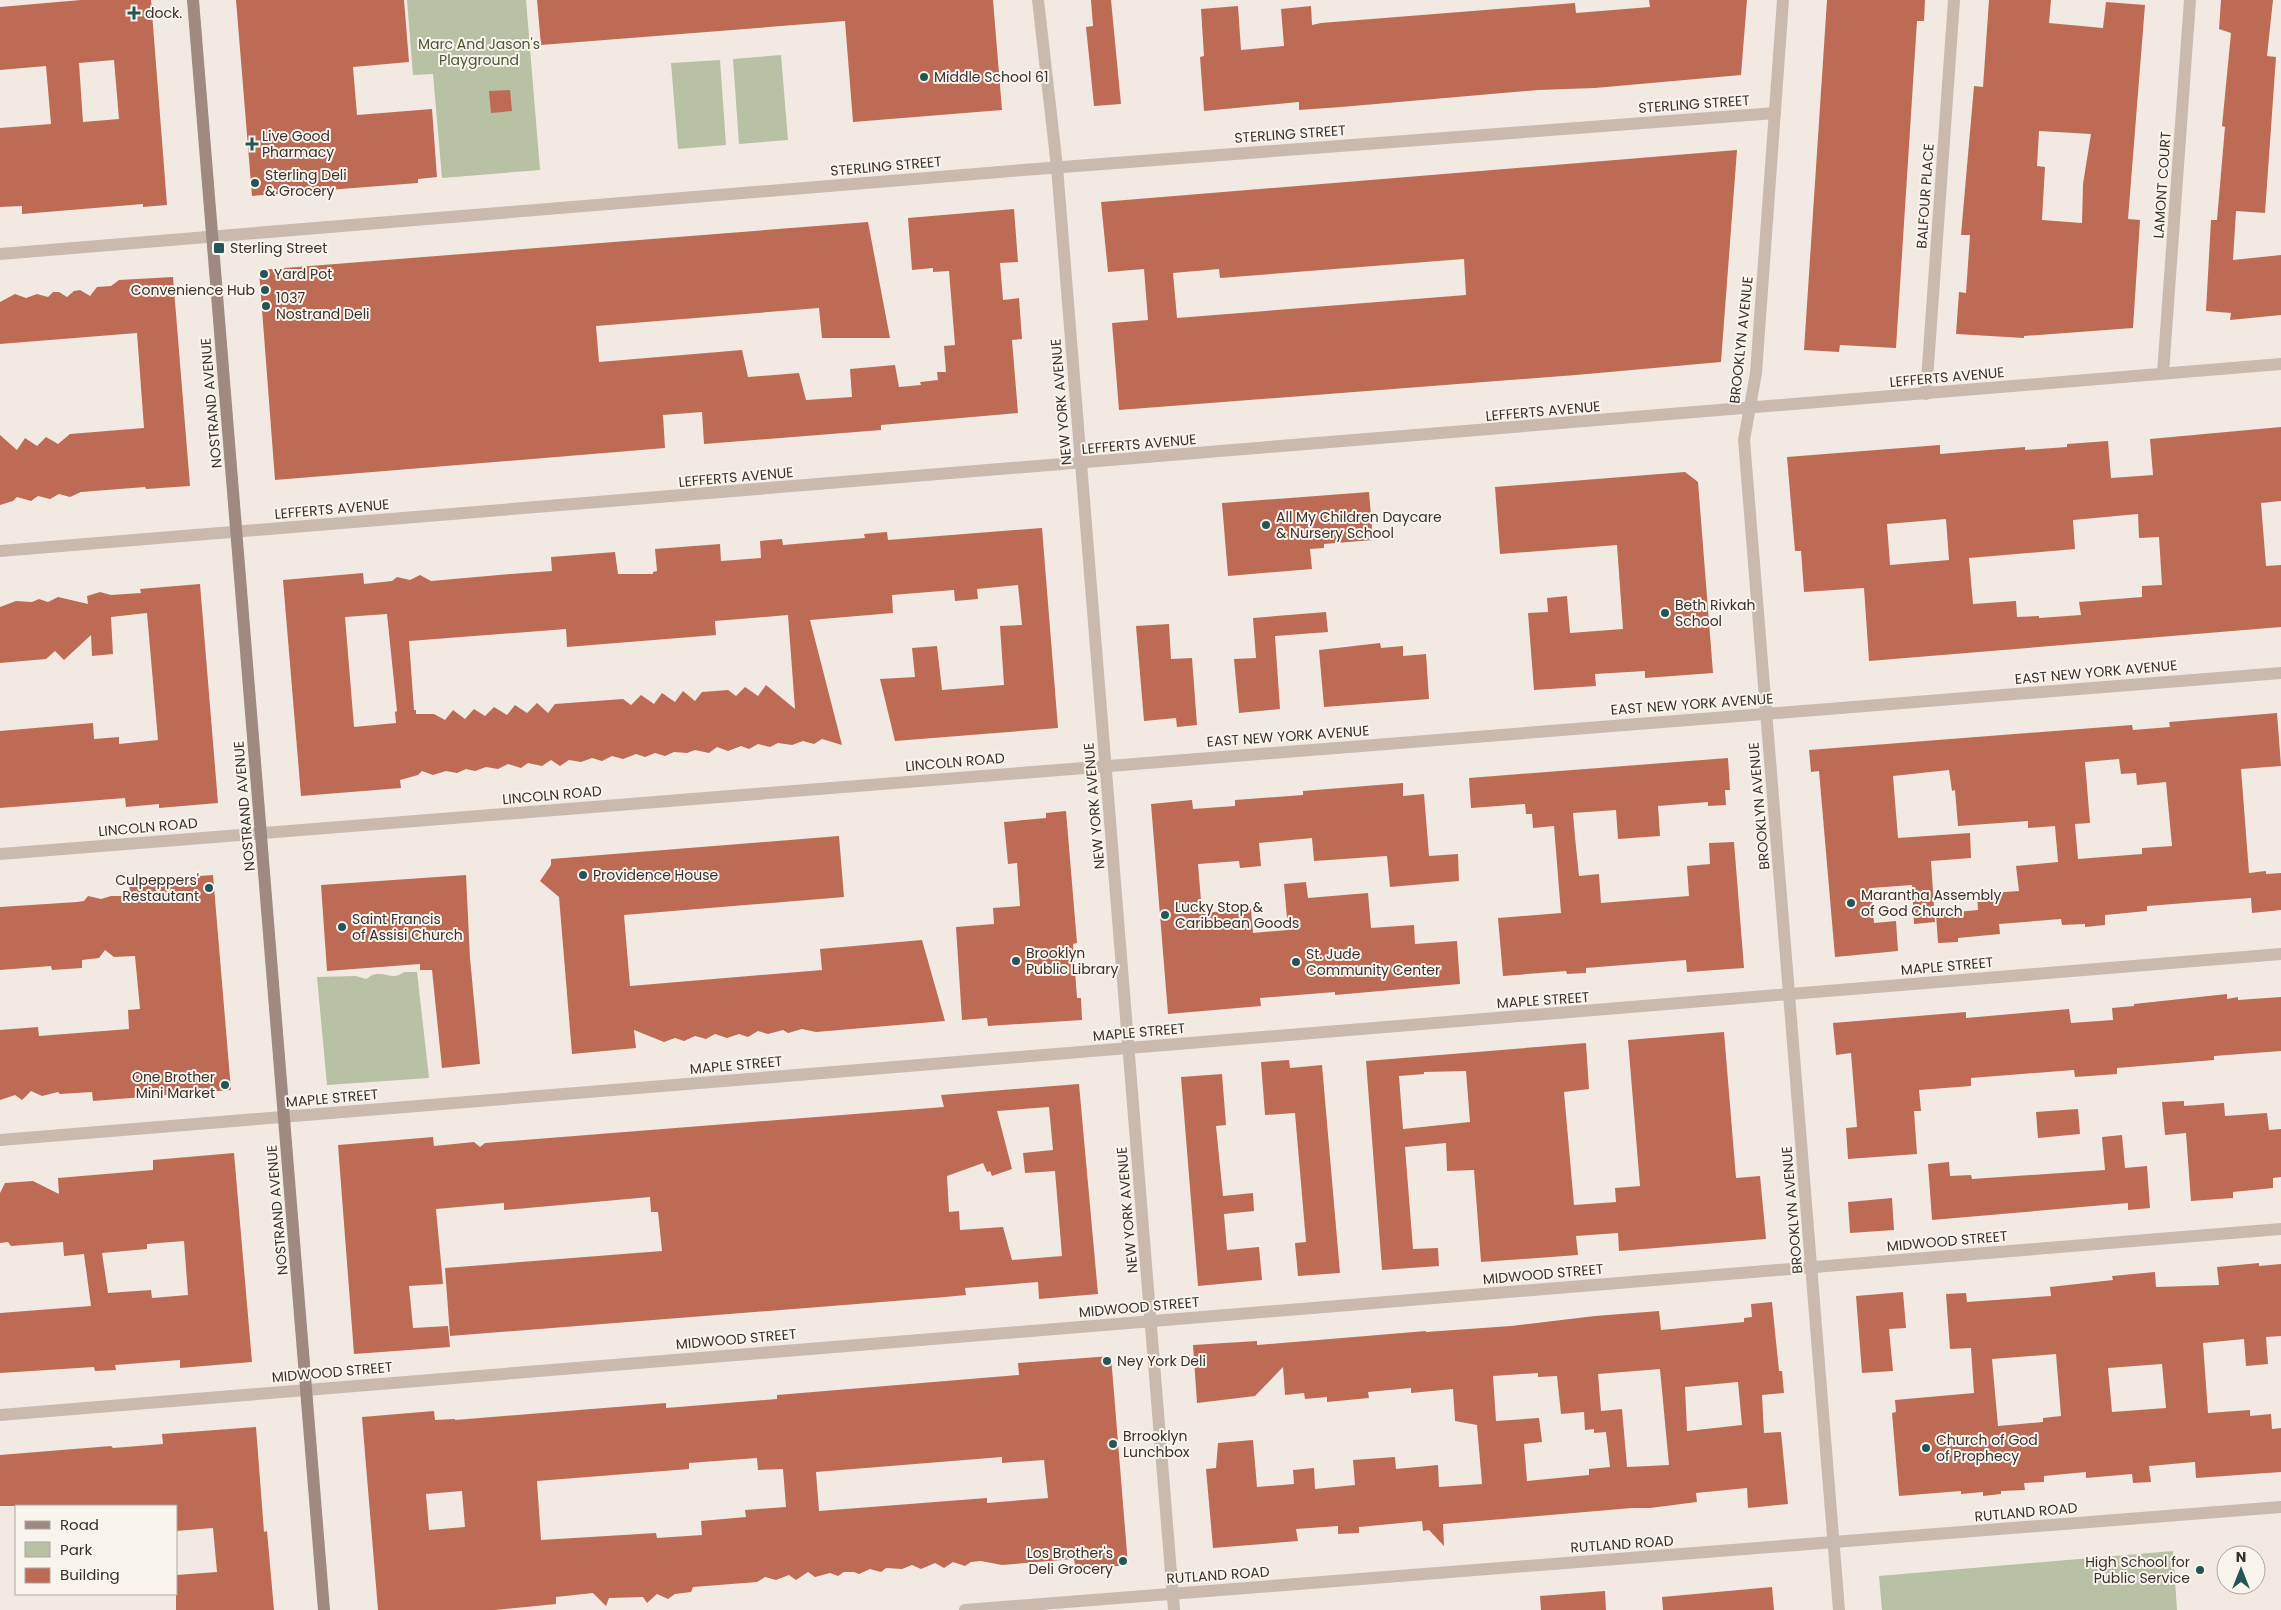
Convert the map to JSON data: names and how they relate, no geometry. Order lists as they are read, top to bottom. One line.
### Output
{"streets":{"main road":["NOSTRAND AVENUE"],"street":["STERLING STREET","LAMONT COURT","BALFOUR PLACE","BROOKLYN AVENUE","LEFFERTS AVENUE","NEW YORK AVENUE","EAST NEW YORK AVENUE","LINCOLN ROAD","MAPLE STREET","MIDWOOD STREET","RUTLAND ROAD"]},"crossings":[["STERLING STREET","BROOKLYN AVENUE"],["STERLING STREET","NEW YORK AVENUE"],["STERLING STREET","NOSTRAND AVENUE"],["LAMONT COURT","LEFFERTS AVENUE"],["BALFOUR PLACE","LEFFERTS AVENUE"],["BROOKLYN AVENUE","LEFFERTS AVENUE"],["BROOKLYN AVENUE","EAST NEW YORK AVENUE"],["BROOKLYN AVENUE","MAPLE STREET"],["BROOKLYN AVENUE","MIDWOOD STREET"],["BROOKLYN AVENUE","RUTLAND ROAD"],["LEFFERTS AVENUE","NEW YORK AVENUE"],["LEFFERTS AVENUE","NOSTRAND AVENUE"],["NEW YORK AVENUE","EAST NEW YORK AVENUE"],["NEW YORK AVENUE","LINCOLN ROAD"],["NEW YORK AVENUE","MAPLE STREET"],["NEW YORK AVENUE","MIDWOOD STREET"],["NEW YORK AVENUE","RUTLAND ROAD"],["NOSTRAND AVENUE","LINCOLN ROAD"],["NOSTRAND AVENUE","MAPLE STREET"],["NOSTRAND AVENUE","MIDWOOD STREET"],["EAST NEW YORK AVENUE","LINCOLN ROAD"]],"parks":["Marc And Jason's Playground"],"places":{"health":["dock.","Live Good Pharmacy"],"other":["Middle School 61","Sterling Deli & Grocery","Yard Pot","Convenience Hub","1037 Nostrand Deli","All My Children Daycare & Nursery School","Beth Rivkah School","Providence House","Culpeppers' Restautant","Marantha Assembly of God Church","Lucky Stop & Caribbean Goods","Saint Francis of Assisi Church","Brooklyn Public Library","St. Jude Community Center","One Brother Mini Market","Ney York Deli","Brrooklyn Lunchbox","Church of God of Prophecy","Los Brother's Deli Grocery","High School for Public Service"],"transit":["Sterling Street"]},"legend":["Road","Park","Building"],"north":"top"}
